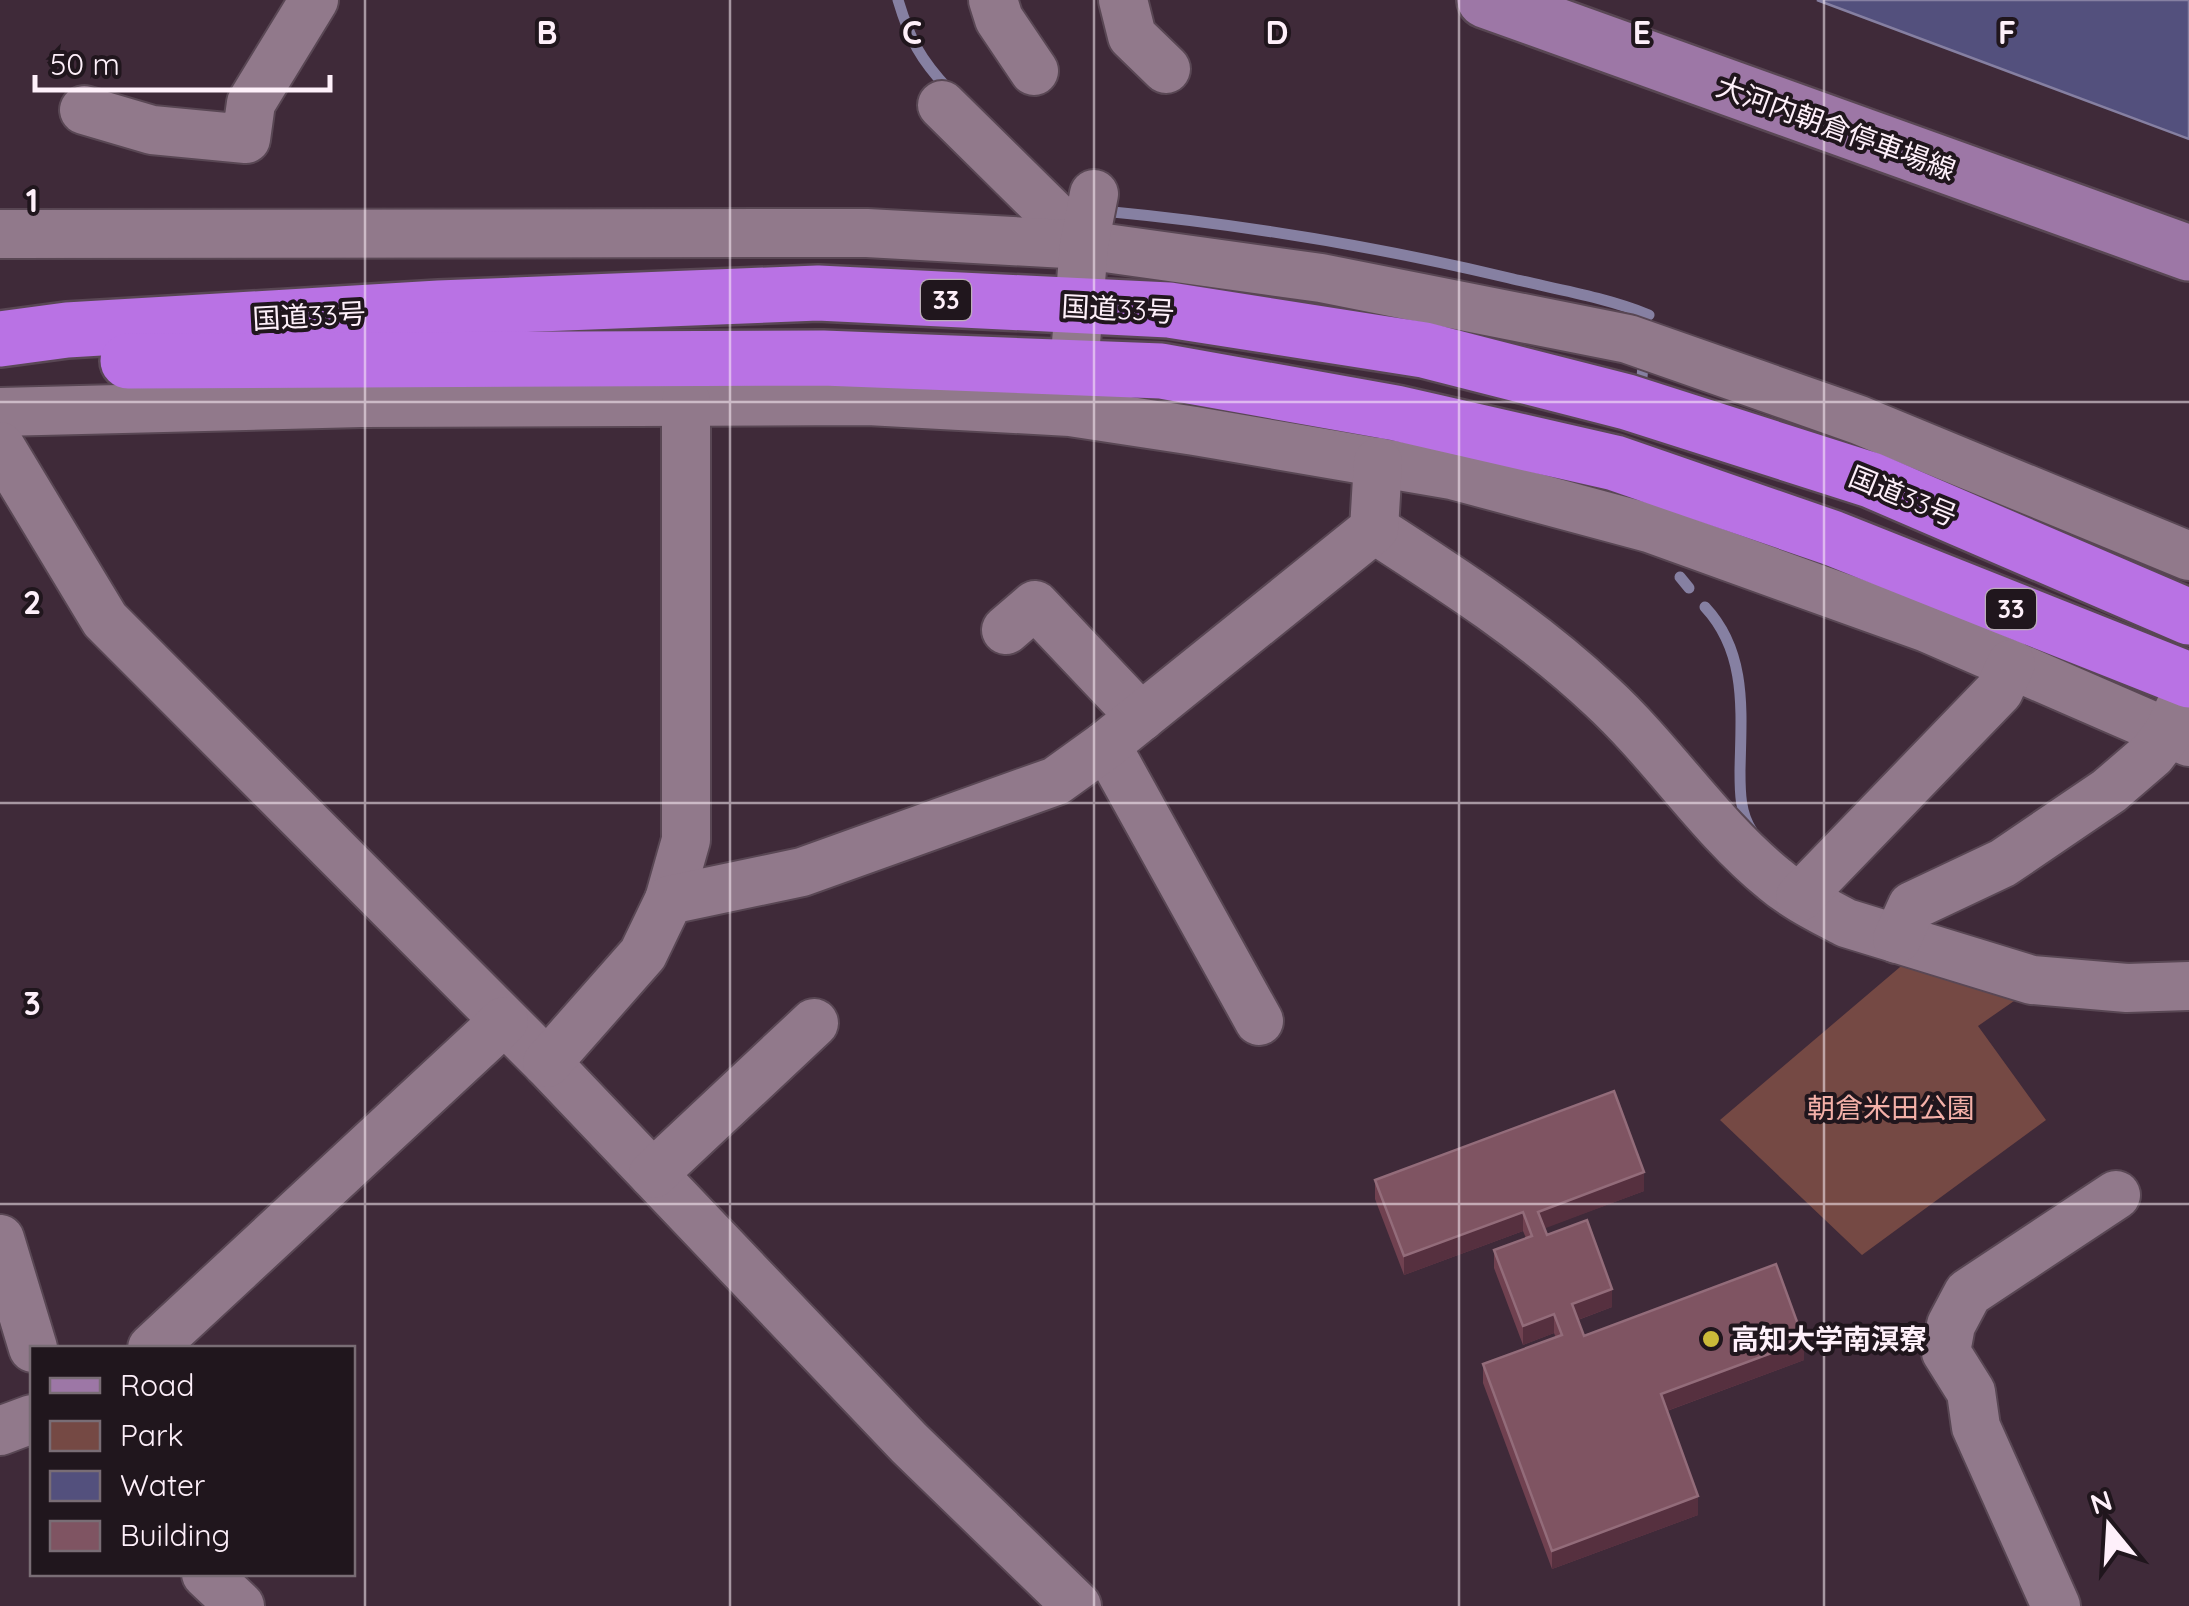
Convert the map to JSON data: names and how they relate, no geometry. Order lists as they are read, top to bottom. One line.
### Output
{"streets":{"highway":["33","国道33号"],"main road":["大河内朝倉停車場線"]},"parks":["朝倉米田公園"],"places":["高知大学南溟寮"],"legend":["Road","Park","Water","Building"],"scale_bar":"50 m","north":"top","grid":{"columns":["B","C","D","E","F"],"rows":["1","2","3"]}}
